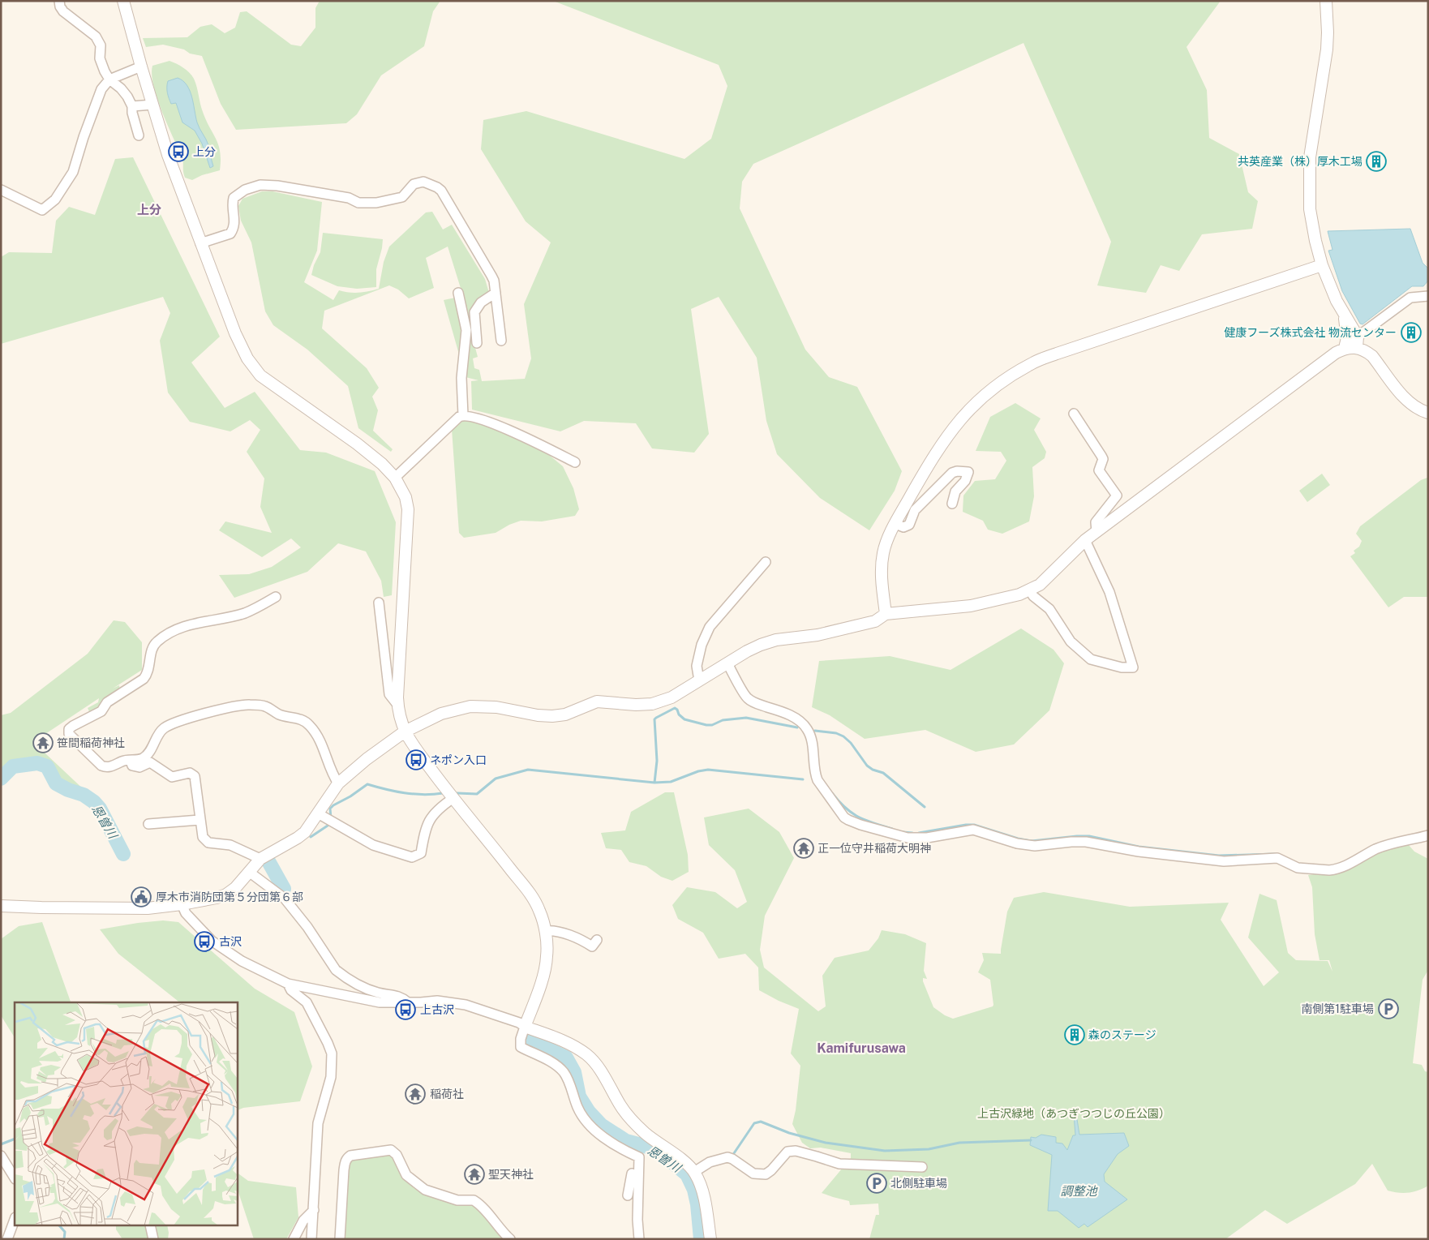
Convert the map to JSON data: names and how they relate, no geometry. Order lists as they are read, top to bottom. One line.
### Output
{"districts":["上分","Kamifurusawa"],"water":["恩曽川","調整池"],"parks":["上古沢緑地（あつぎつつじの丘公園）"],"places":{"bus stop":["上分","ネポン入口","古沢","上古沢"],"building":["共英産業（株）厚木工場","健康フーズ株式会社 物流センター","森のステージ"],"temple":["笹間稲荷神社","正一位守井稲荷大明神","稲荷社","聖天神社"],"public building":["厚木市消防団第５分団第６部"],"parking":["南側第1駐車場","北側駐車場"]}}
